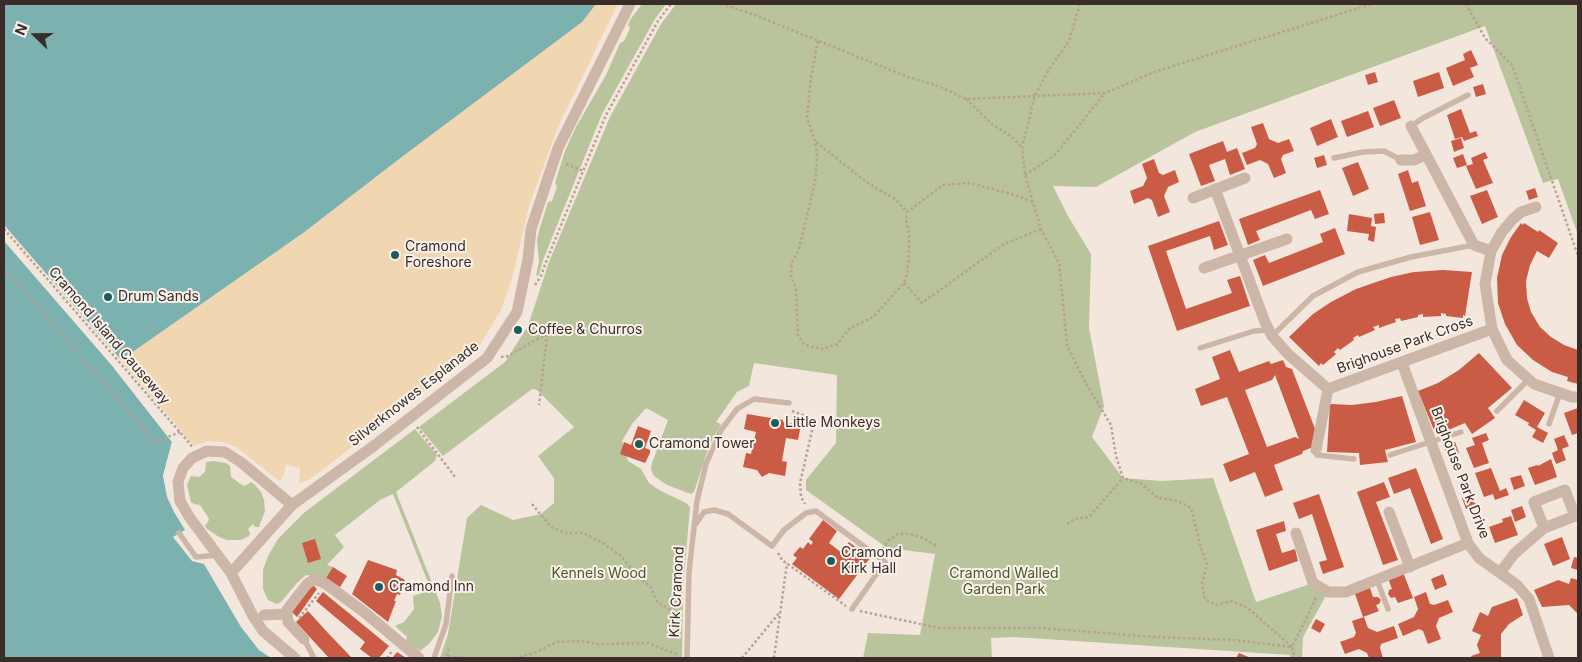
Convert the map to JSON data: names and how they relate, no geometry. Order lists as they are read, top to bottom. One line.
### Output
{"streets":{"street":["Brighouse Park Cross","Silverknowes Esplanade","Brighouse Park Drive"],"lane":["Kirk Cramond"],"path":["Cramond Island Causeway"]},"crossings":[["Brighouse Park Cross","Brighouse Park Drive"]],"parks":["Kennels Wood","Cramond Walled Garden Park"],"places":["Cramond Foreshore","Drum Sands","Coffee & Churros","Little Monkeys","Cramond Tower","Cramond Kirk Hall","Cramond Inn"],"north":"left"}
